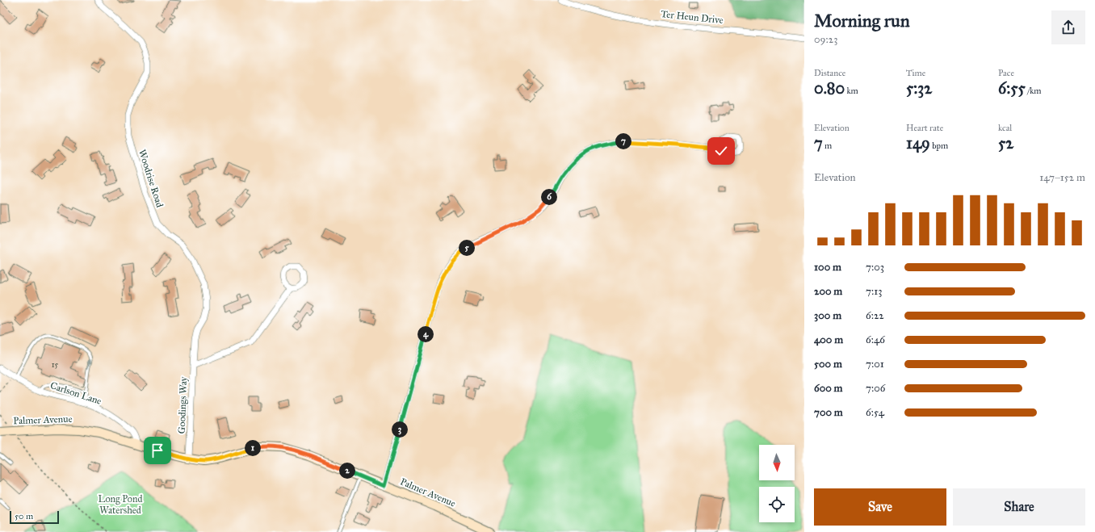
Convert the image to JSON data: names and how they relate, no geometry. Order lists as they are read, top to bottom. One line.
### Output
{"streets":{"main road":["Palmer Avenue"],"street":["Ter Heun Drive","Woodrise Road","Carlson Lane","Goodings Way"]},"crossings":[["Woodrise Road","Goodings Way"],["Carlson Lane","Palmer Avenue"],["Goodings Way","Palmer Avenue"]],"parks":["Long Pond Watershed"],"house_numbers":["15"],"scale_bar":"50 m","north":"bottom","page":{"heading":["Morning run","09:23"],"stats":[["Distance","0.80 km"],["Time","5:32"],["Pace","6:55 /km"],["Elevation","7 m"],["Heart rate","149 bpm"],["kcal","52"]],"pins":["7","6","5","4","3","1","2"],"chart":["Elevation","147–152 m"],"list":[{"name":"100 m","note":"7:03"},{"name":"200 m","note":"7:13"},{"name":"300 m","note":"6:22"},{"name":"400 m","note":"6:46"},{"name":"500 m","note":"7:01"},{"name":"600 m","note":"7:06"},{"name":"700 m","note":"6:54"}],"buttons":["Save","Share"],"scale":"50 m"}}
